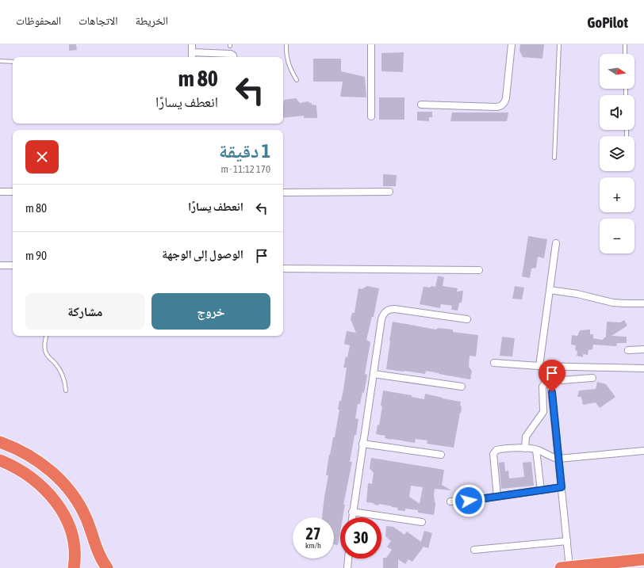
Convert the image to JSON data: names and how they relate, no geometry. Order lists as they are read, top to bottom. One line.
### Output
{"north":"right","page":{"header":"GoPilot","nav":["الخريطة","الاتجاهات","المحفوظات"],"map_buttons":["+","−"],"turn":["80 m","انعطف يسارًا"],"heading":["1 دقيقة","170 m · 11:12"],"list":[{"name":"انعطف يسارًا","value":"80 m"},{"name":"الوصول إلى الوجهة","value":"90 m"}],"buttons":["خروج","مشاركة"],"speed":"27 km/h","limit":"30"}}
